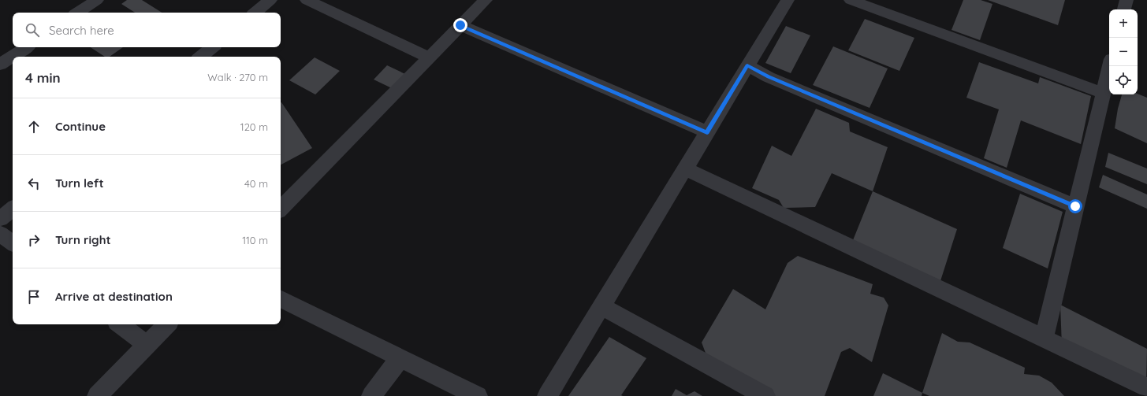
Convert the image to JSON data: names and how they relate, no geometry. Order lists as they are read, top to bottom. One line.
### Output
{"page":{"map_buttons":["+","−"],"search":"Search here","heading":["4 min","Walk · 270 m"],"list":[["Continue","120 m"],["Turn left","40 m"],["Turn right","110 m"],"Arrive at destination"]}}
